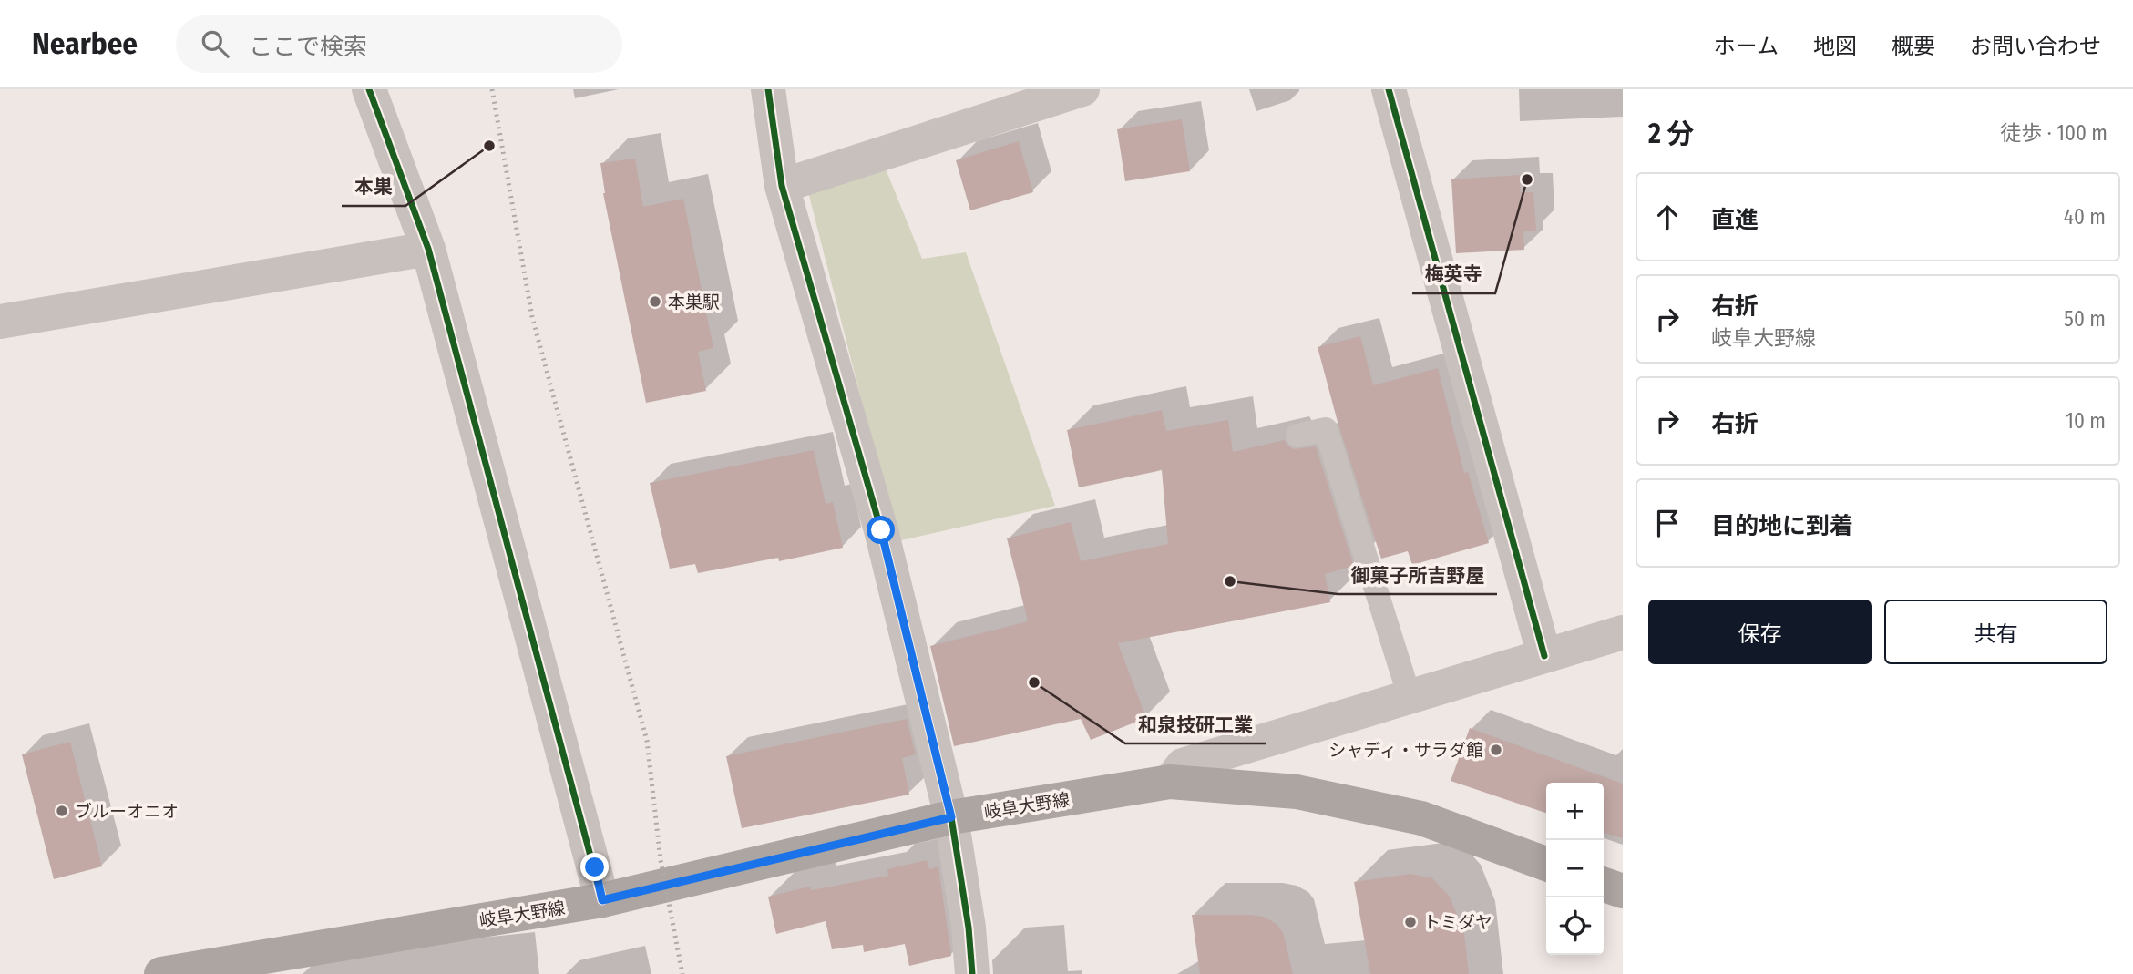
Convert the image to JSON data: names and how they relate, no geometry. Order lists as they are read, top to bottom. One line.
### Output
{"streets":{"main road":["岐阜大野線"]},"places":["本巣","梅英寺","本巣駅","御菓子所吉野屋","和泉技研工業","シャディ・サラダ館","ブルーオニオ","トミダヤ"],"page":{"header":"Nearbee","search":"ここで検索","nav":["ホーム","地図","概要","お問い合わせ"],"heading":["2 分","徒歩 · 100 m"],"list":[["直進","40 m"],["右折","岐阜大野線","50 m"],["右折","10 m"],"目的地に到着"],"buttons":["保存","共有"],"map_buttons":["+","−"]}}
